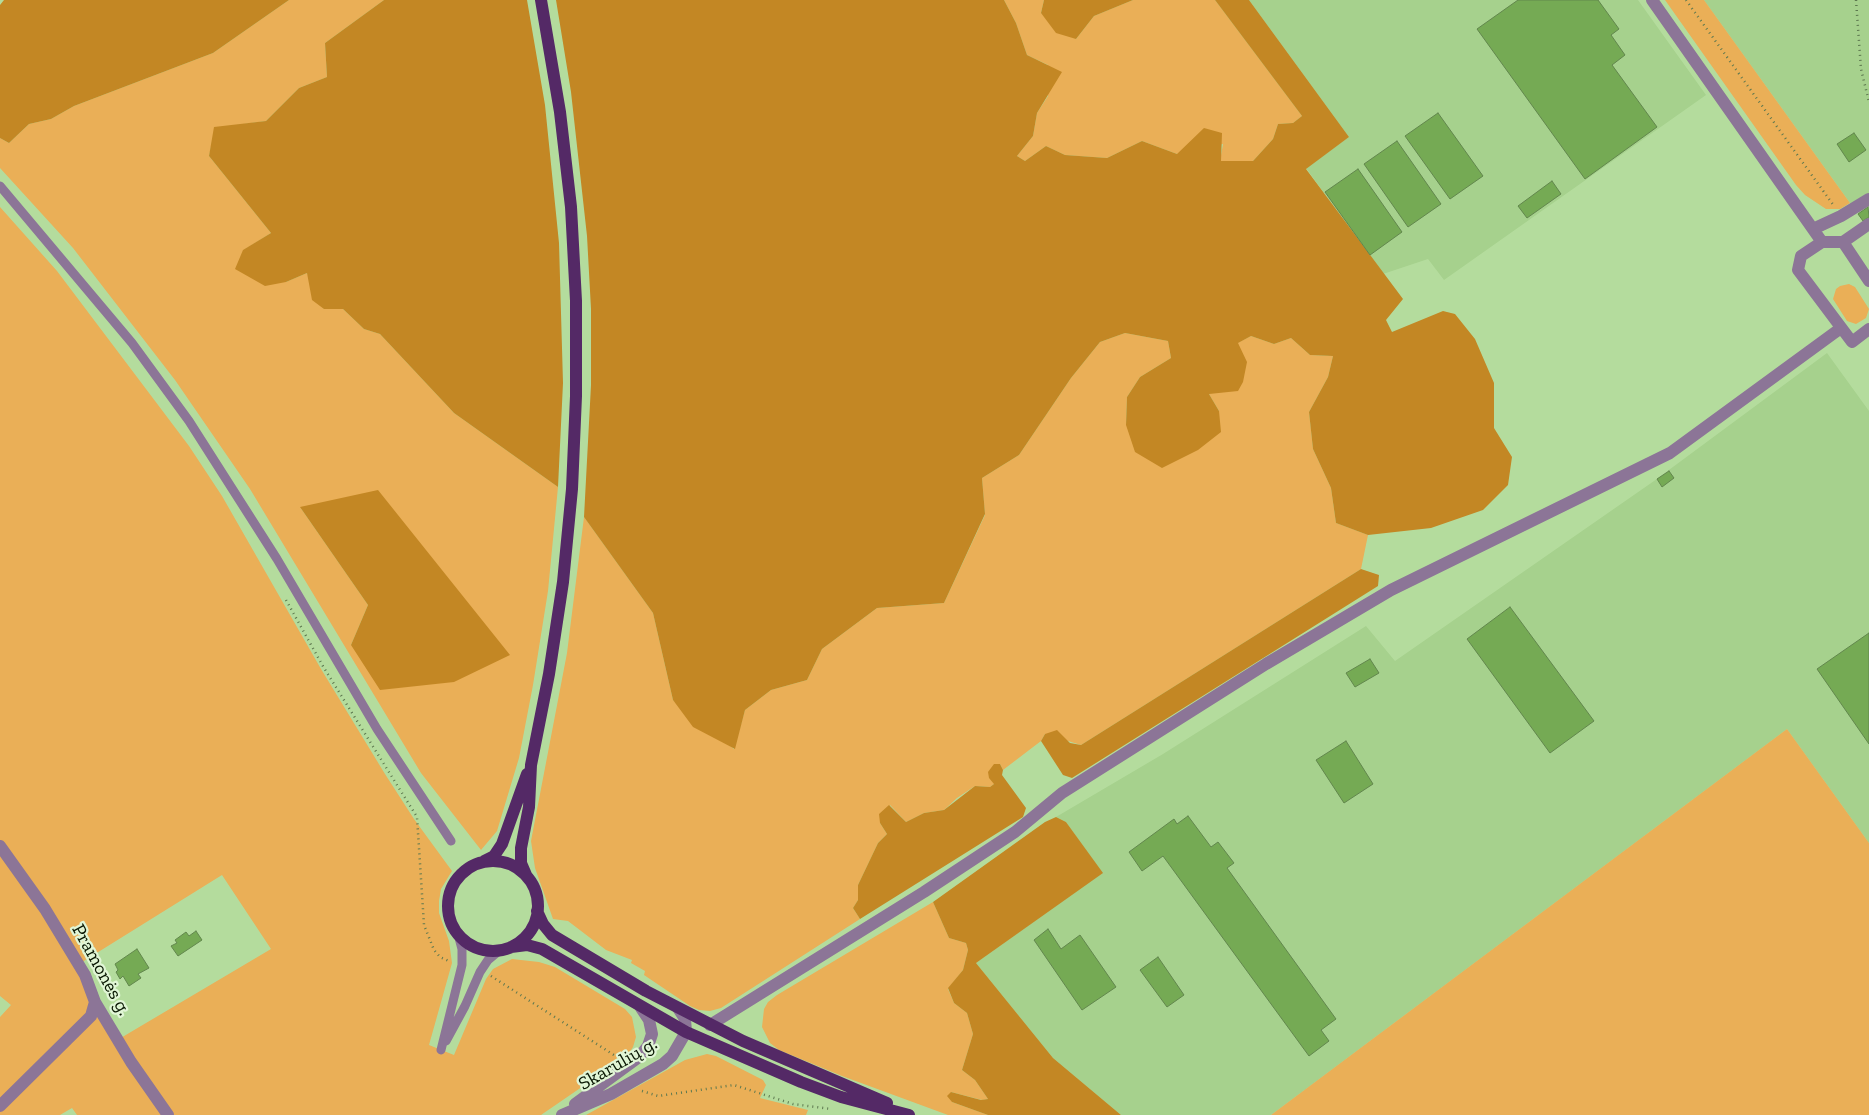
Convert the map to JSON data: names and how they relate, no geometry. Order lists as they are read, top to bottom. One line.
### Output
{"streets":{"street":["Pramonės g.","Skarulių g."]}}
